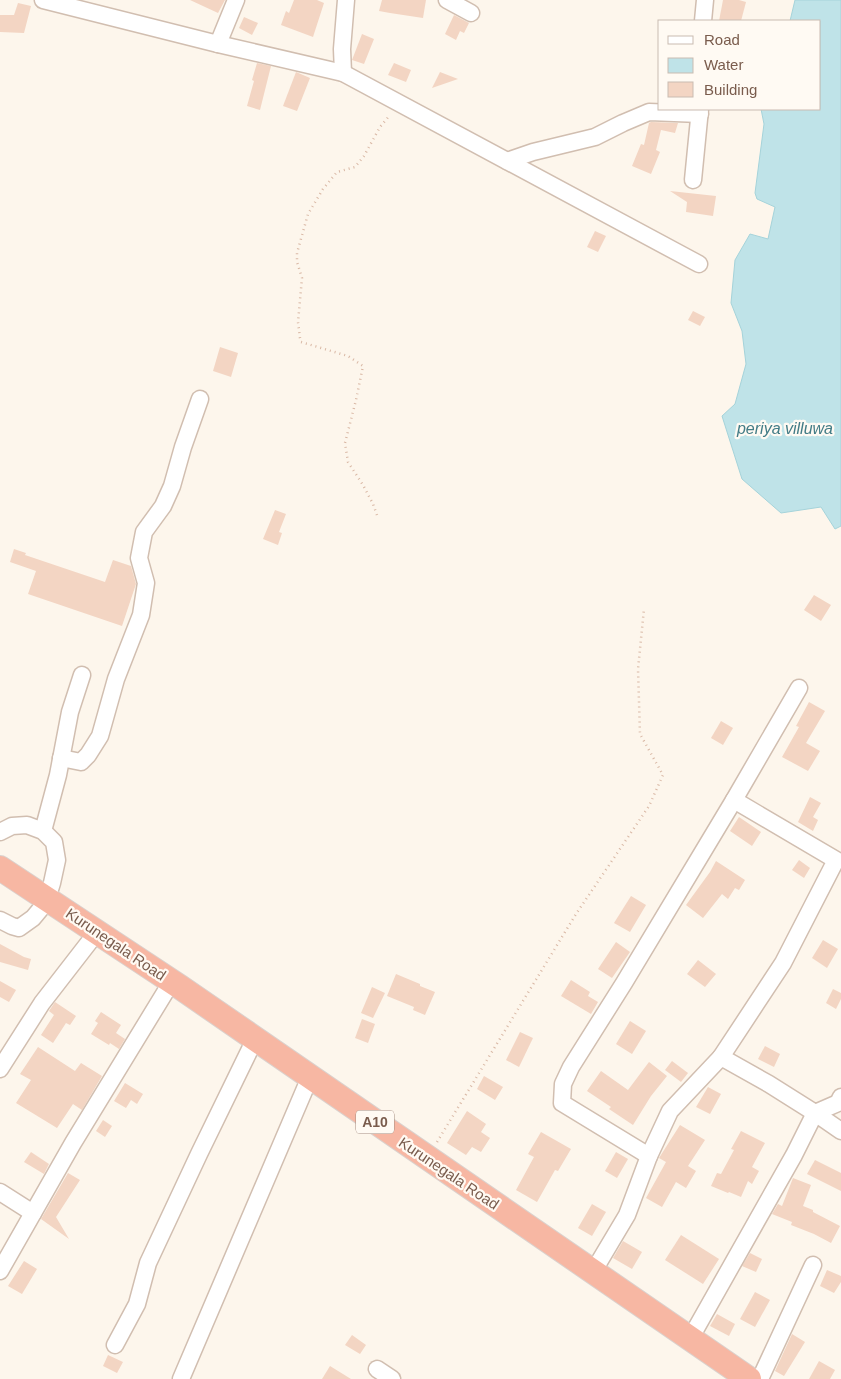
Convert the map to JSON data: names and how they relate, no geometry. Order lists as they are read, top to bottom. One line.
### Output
{"streets":{"highway":["Kurunegala Road","A10"]},"water":["periya villuwa"],"legend":["Road","Water","Building"]}
